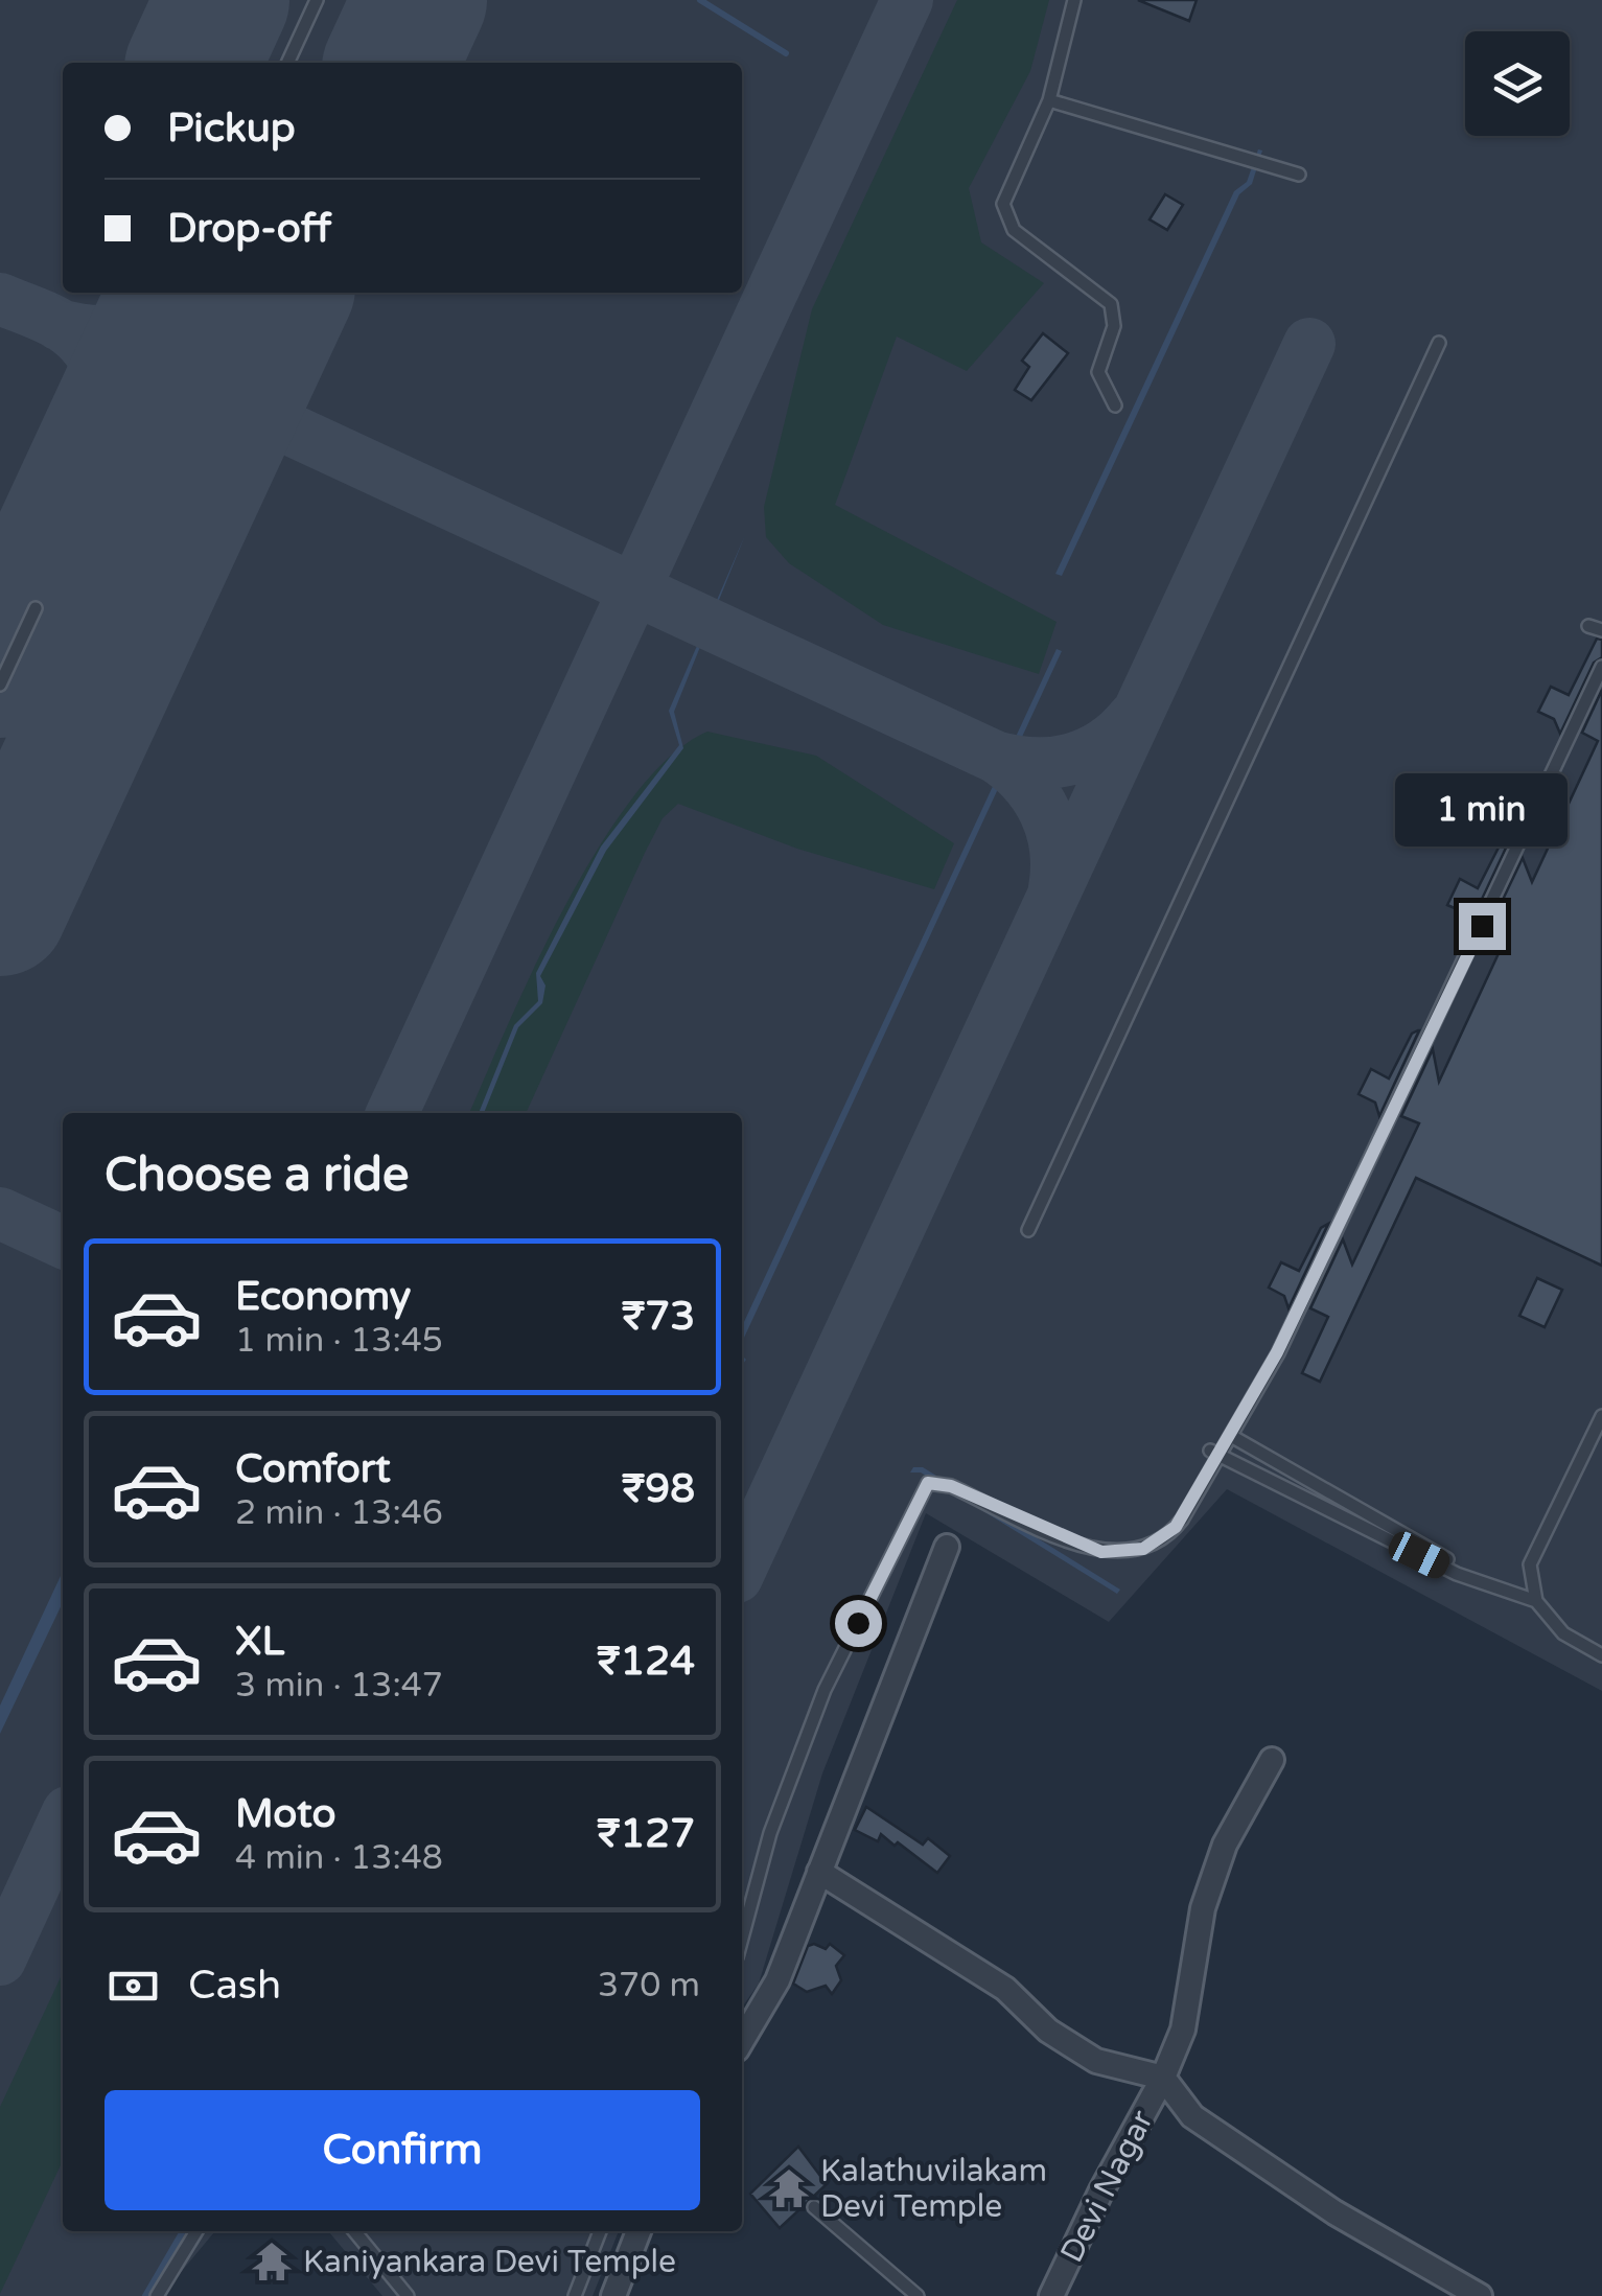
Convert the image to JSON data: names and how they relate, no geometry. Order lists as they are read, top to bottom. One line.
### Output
{"streets":{"street":["Devi Nagar"]},"places":{"temple":["Kalathuvilakam Devi Temple","Kaniyankara Devi Temple"]},"page":{"banner":["Pickup","Drop-off"],"bubble":"1 min","heading":"Choose a ride","list":[{"name":"Economy","note":"1 min · 13:45","value":"₹73"},{"name":"Comfort","note":"2 min · 13:46","value":"₹98"},{"name":"XL","note":"3 min · 13:47","value":"₹124"},{"name":"Moto","note":"4 min · 13:48","value":"₹127"}],"pay":["Cash","370 m"],"buttons":"Confirm"}}
